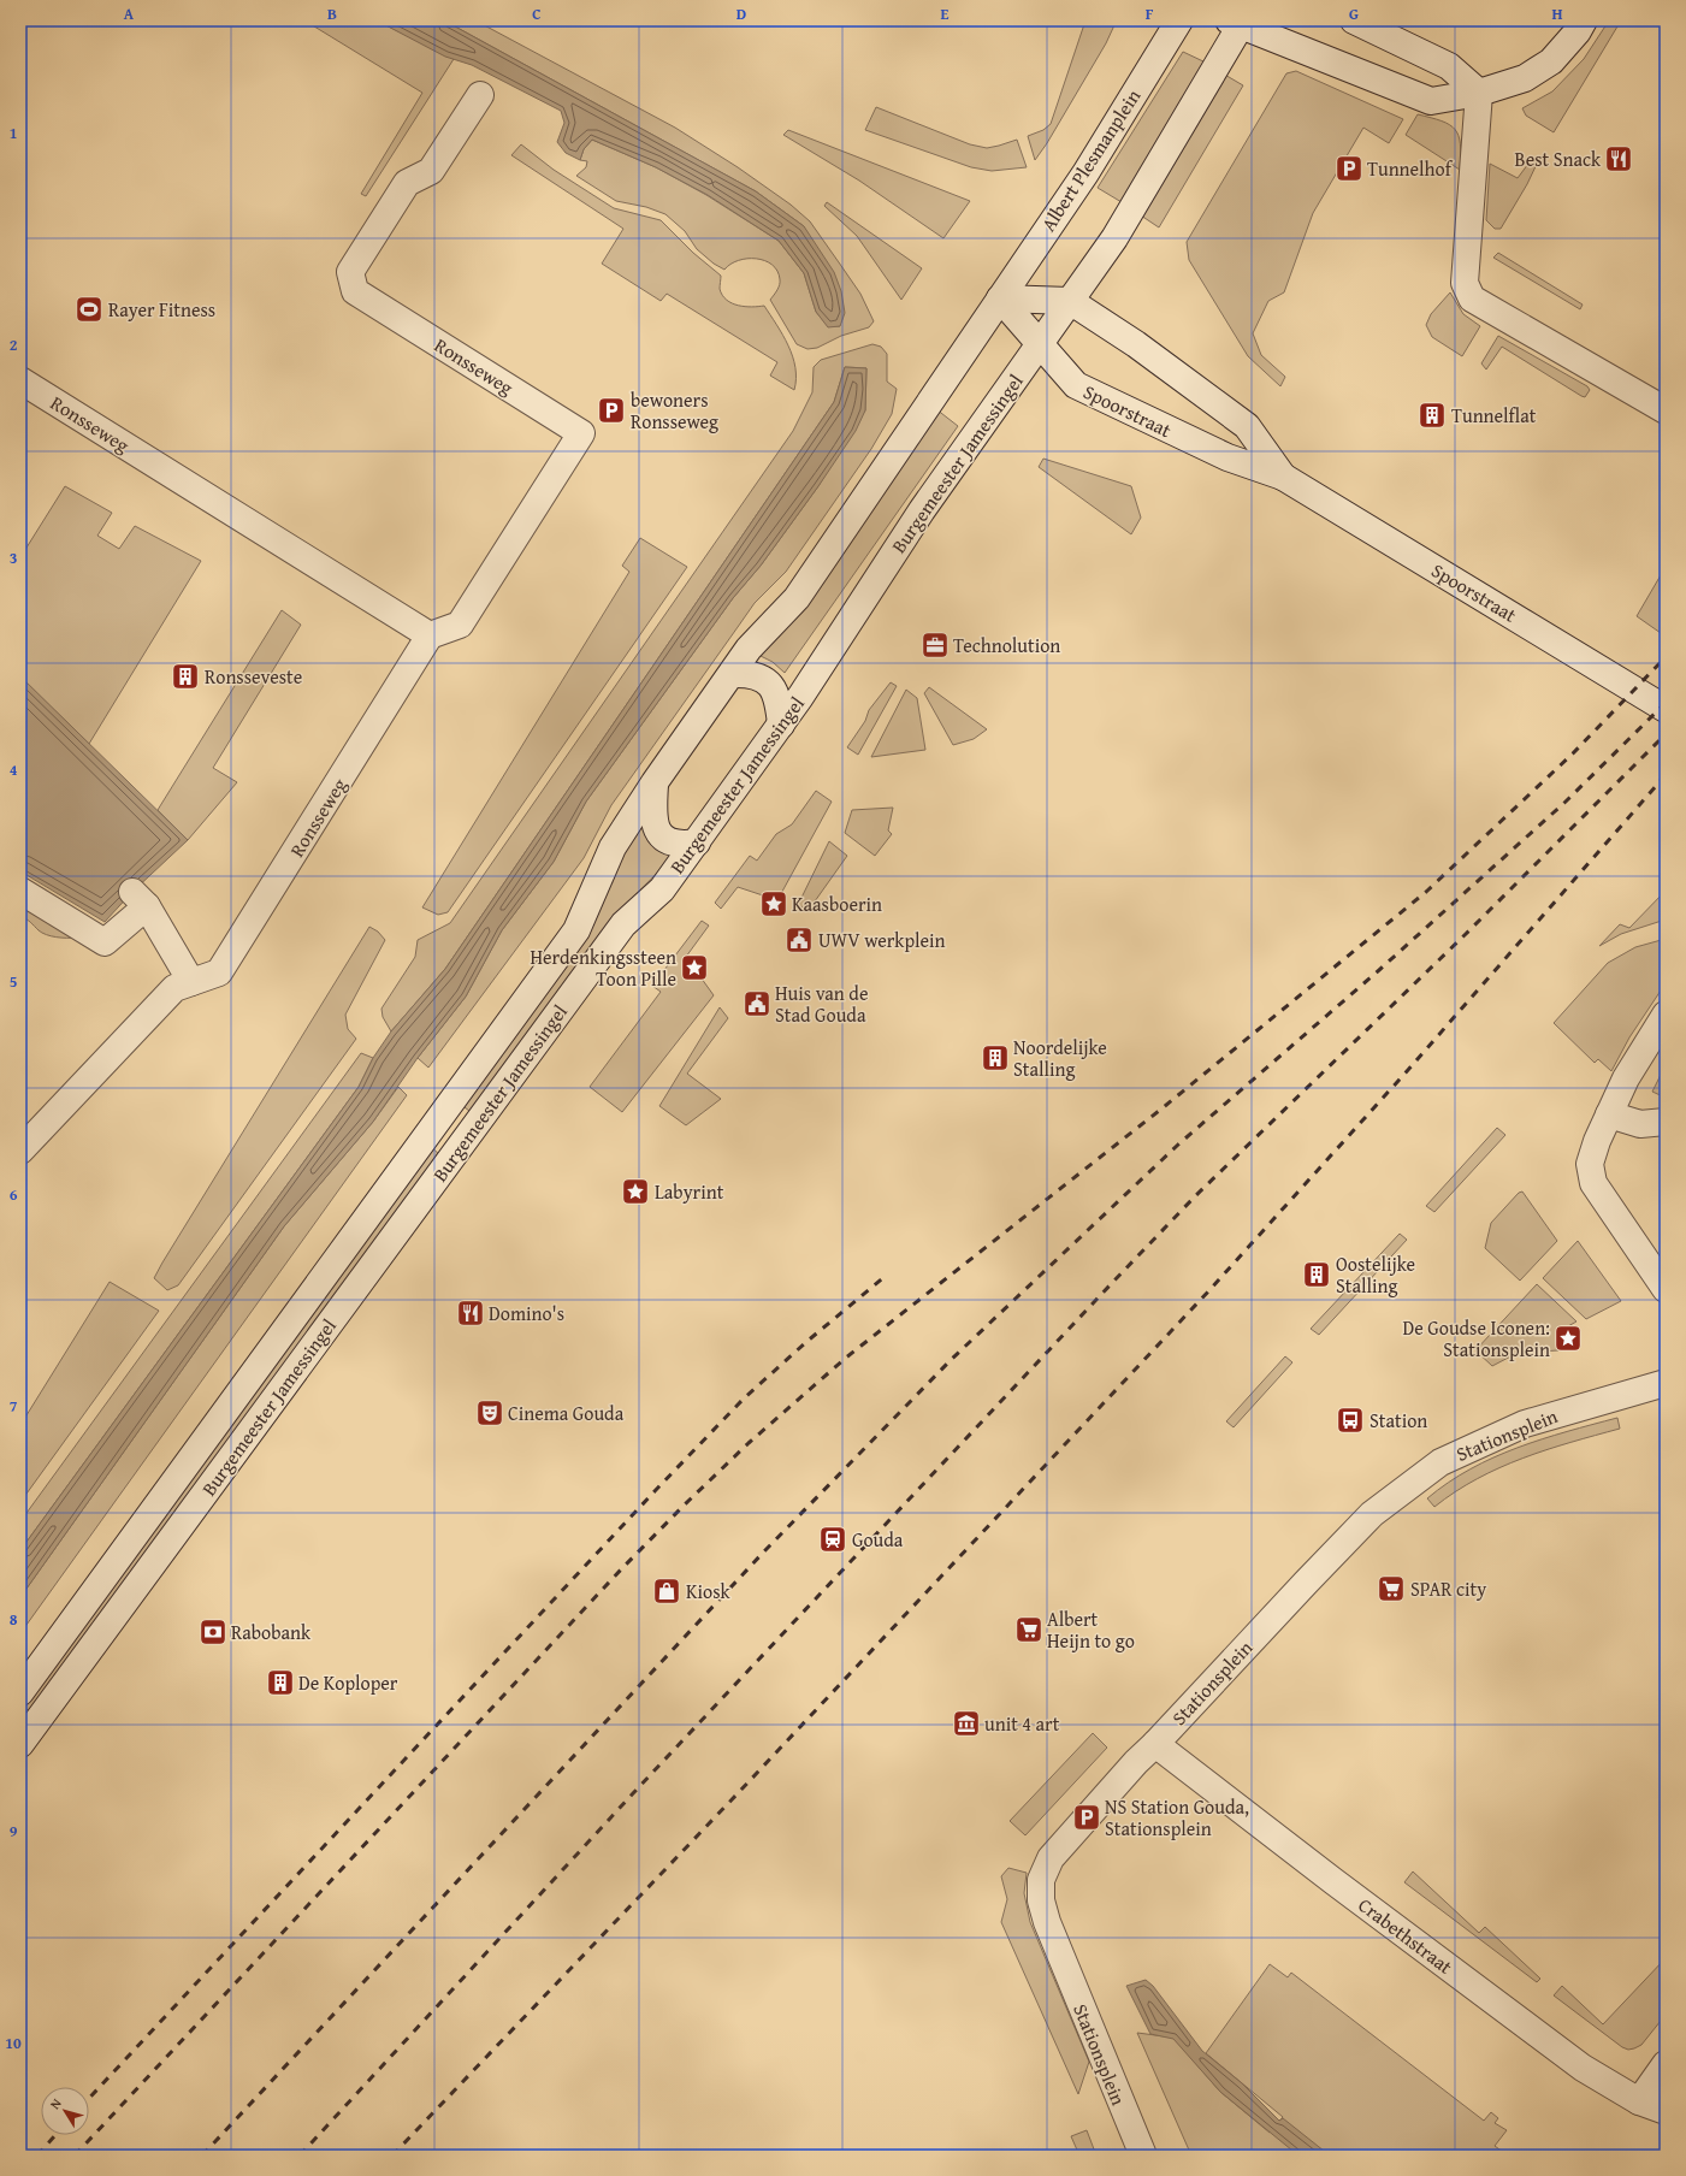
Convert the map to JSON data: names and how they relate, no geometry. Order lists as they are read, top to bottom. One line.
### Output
{"streets":{"main road":["Albert Plesmanplein","Ronsseweg","Spoorstraat","Burgemeester Jamessingel","Stationsplein","Crabethstraat"]},"crossings":[["Albert Plesmanplein","Burgemeester Jamessingel"],["Spoorstraat","Burgemeester Jamessingel"],["Stationsplein","Crabethstraat"]],"places":{"restaurant":["Best Snack","Domino's"],"parking":["Tunnelhof","bewoners Ronsseweg","NS Station Gouda, Stationsplein"],"sports":["Rayer Fitness"],"building":["Tunnelflat","Ronsseveste","Noordelijke Stalling","Oostelijke Stalling","De Koploper"],"office":["Technolution"],"place":["Kaasboerin","Herdenkingssteen Toon Pille","Labyrint","De Goudse Iconen: Stationsplein"],"public building":["UWV werkplein","Huis van de Stad Gouda"],"theatre":["Cinema Gouda"],"bus stop":["Station"],"station":["Gouda"],"supermarket":["SPAR city","Albert Heijn to go"],"shop":["Kiosk"],"bank":["Rabobank"],"museum":["unit 4 art"]},"north":"top left","grid":{"columns":["A","B","C","D","E","F","G","H"],"rows":["1","2","3","4","5","6","7","8","9","10"]}}
